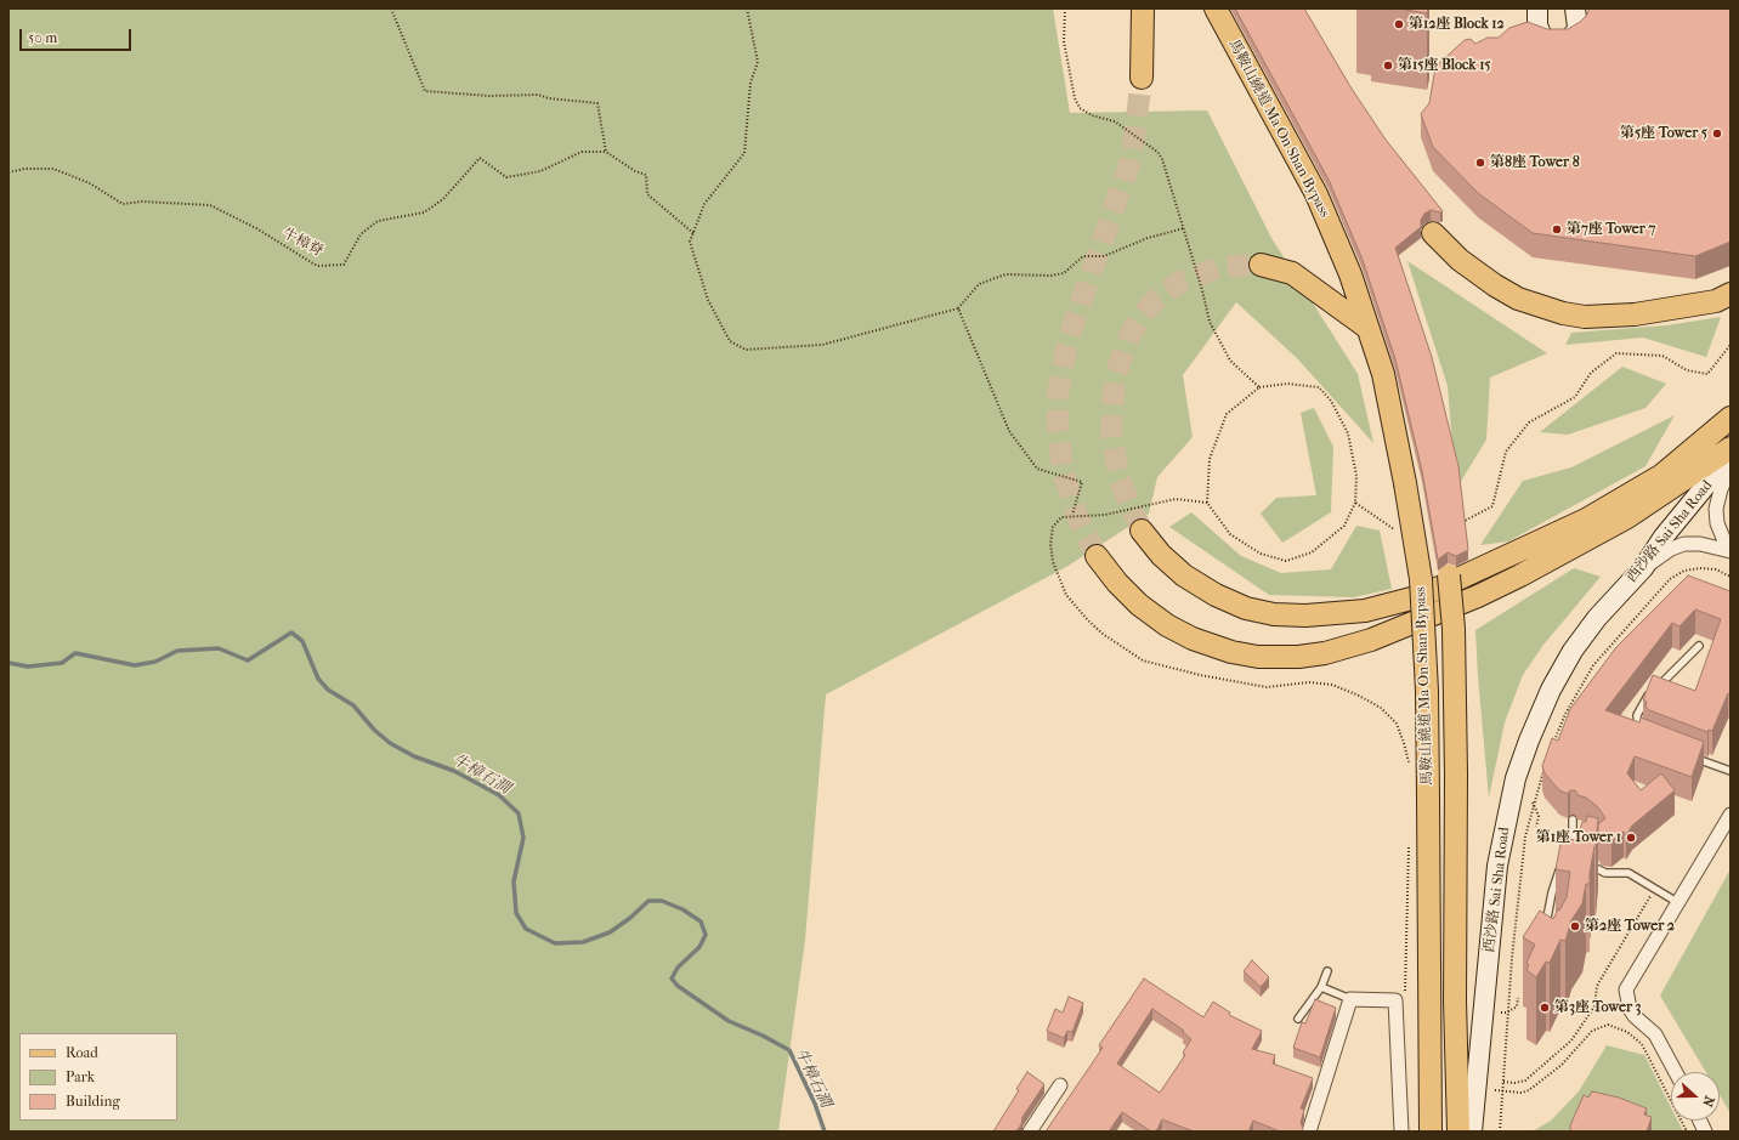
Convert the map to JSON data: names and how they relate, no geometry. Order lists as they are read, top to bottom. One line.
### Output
{"streets":{"main road":["馬鞍山繞道 Ma On Shan Bypass","西沙路 Sai Sha Road"],"path":["牛樟脊"]},"water":["牛樟石澗"],"places":["第12座 Block 12","第15座 Block 15","第5座 Tower 5","第8座 Tower 8","第7座 Tower 7","第1座 Tower 1","第2座 Tower 2","第3座 Tower 3"],"legend":["Road","Park","Building"],"scale_bar":"50 m","north":"right"}
